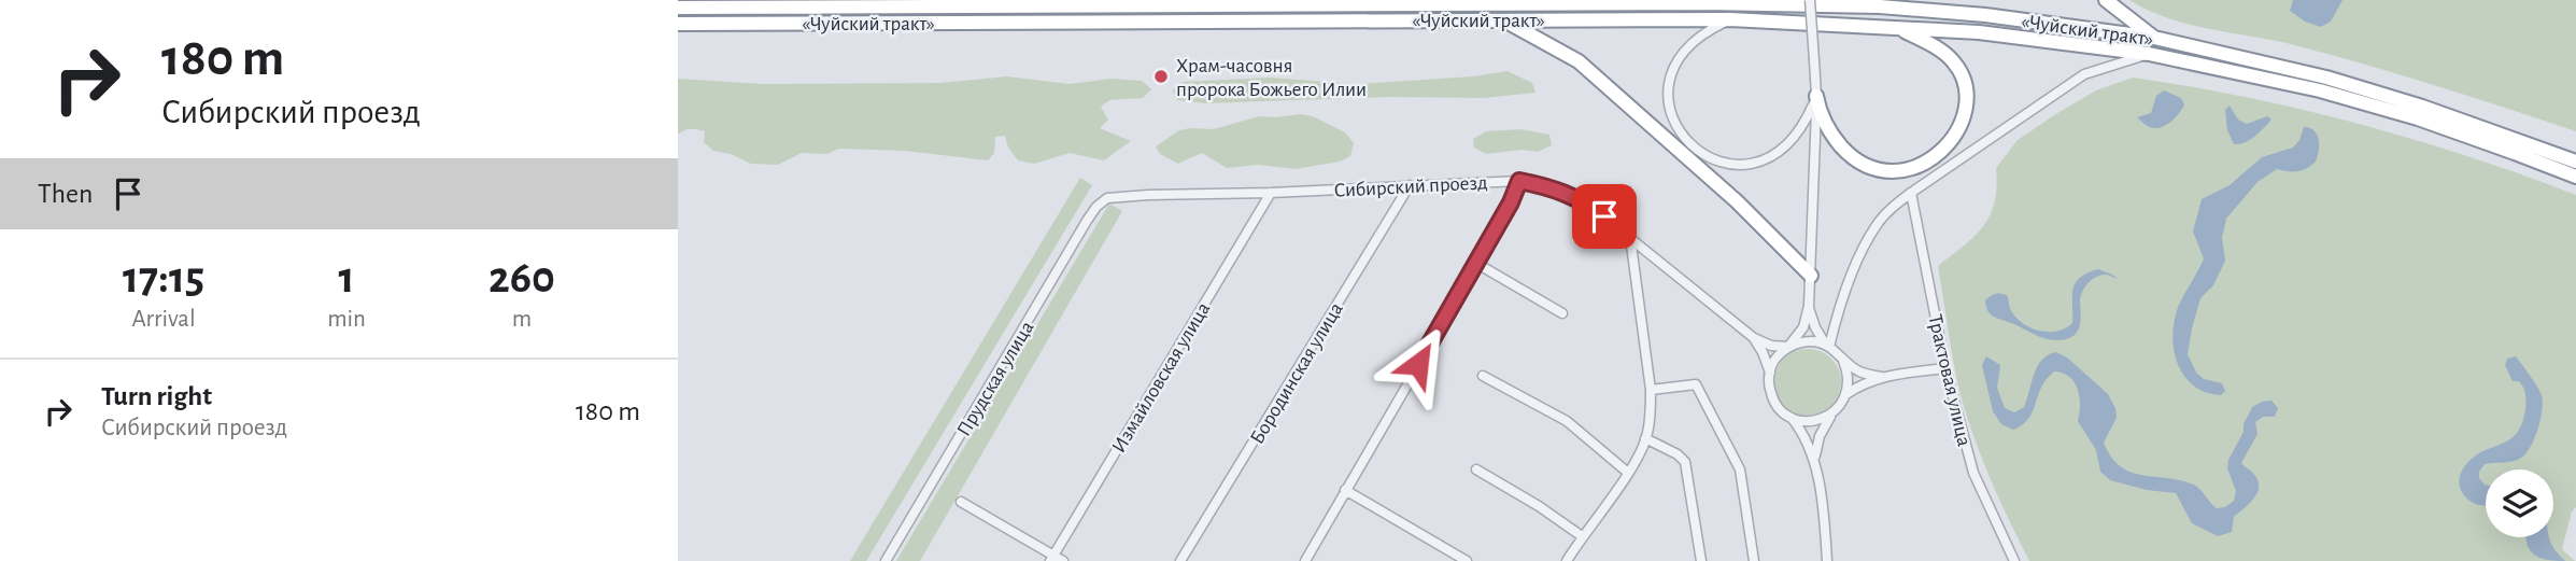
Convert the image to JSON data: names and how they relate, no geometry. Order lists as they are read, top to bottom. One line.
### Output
{"streets":{"highway":["«Чуйский тракт»"],"street":["Сибирский проезд","Бородинская улица","Измайловская улица","Прудская улица","Трактовая улица"]},"crossings":[["Сибирский проезд","Бородинская улица"],["Сибирский проезд","Измайловская улица"],["Сибирский проезд","Прудская улица"]],"places":["Храм-часовня пророка Божьего Илии"],"page":{"turn":["180 m","Сибирский проезд"],"then":"Then","eta":["17:15","Arrival","1","min","260","m"],"list":[{"name":"Turn right","note":"Сибирский проезд","value":"180 m"}]}}
